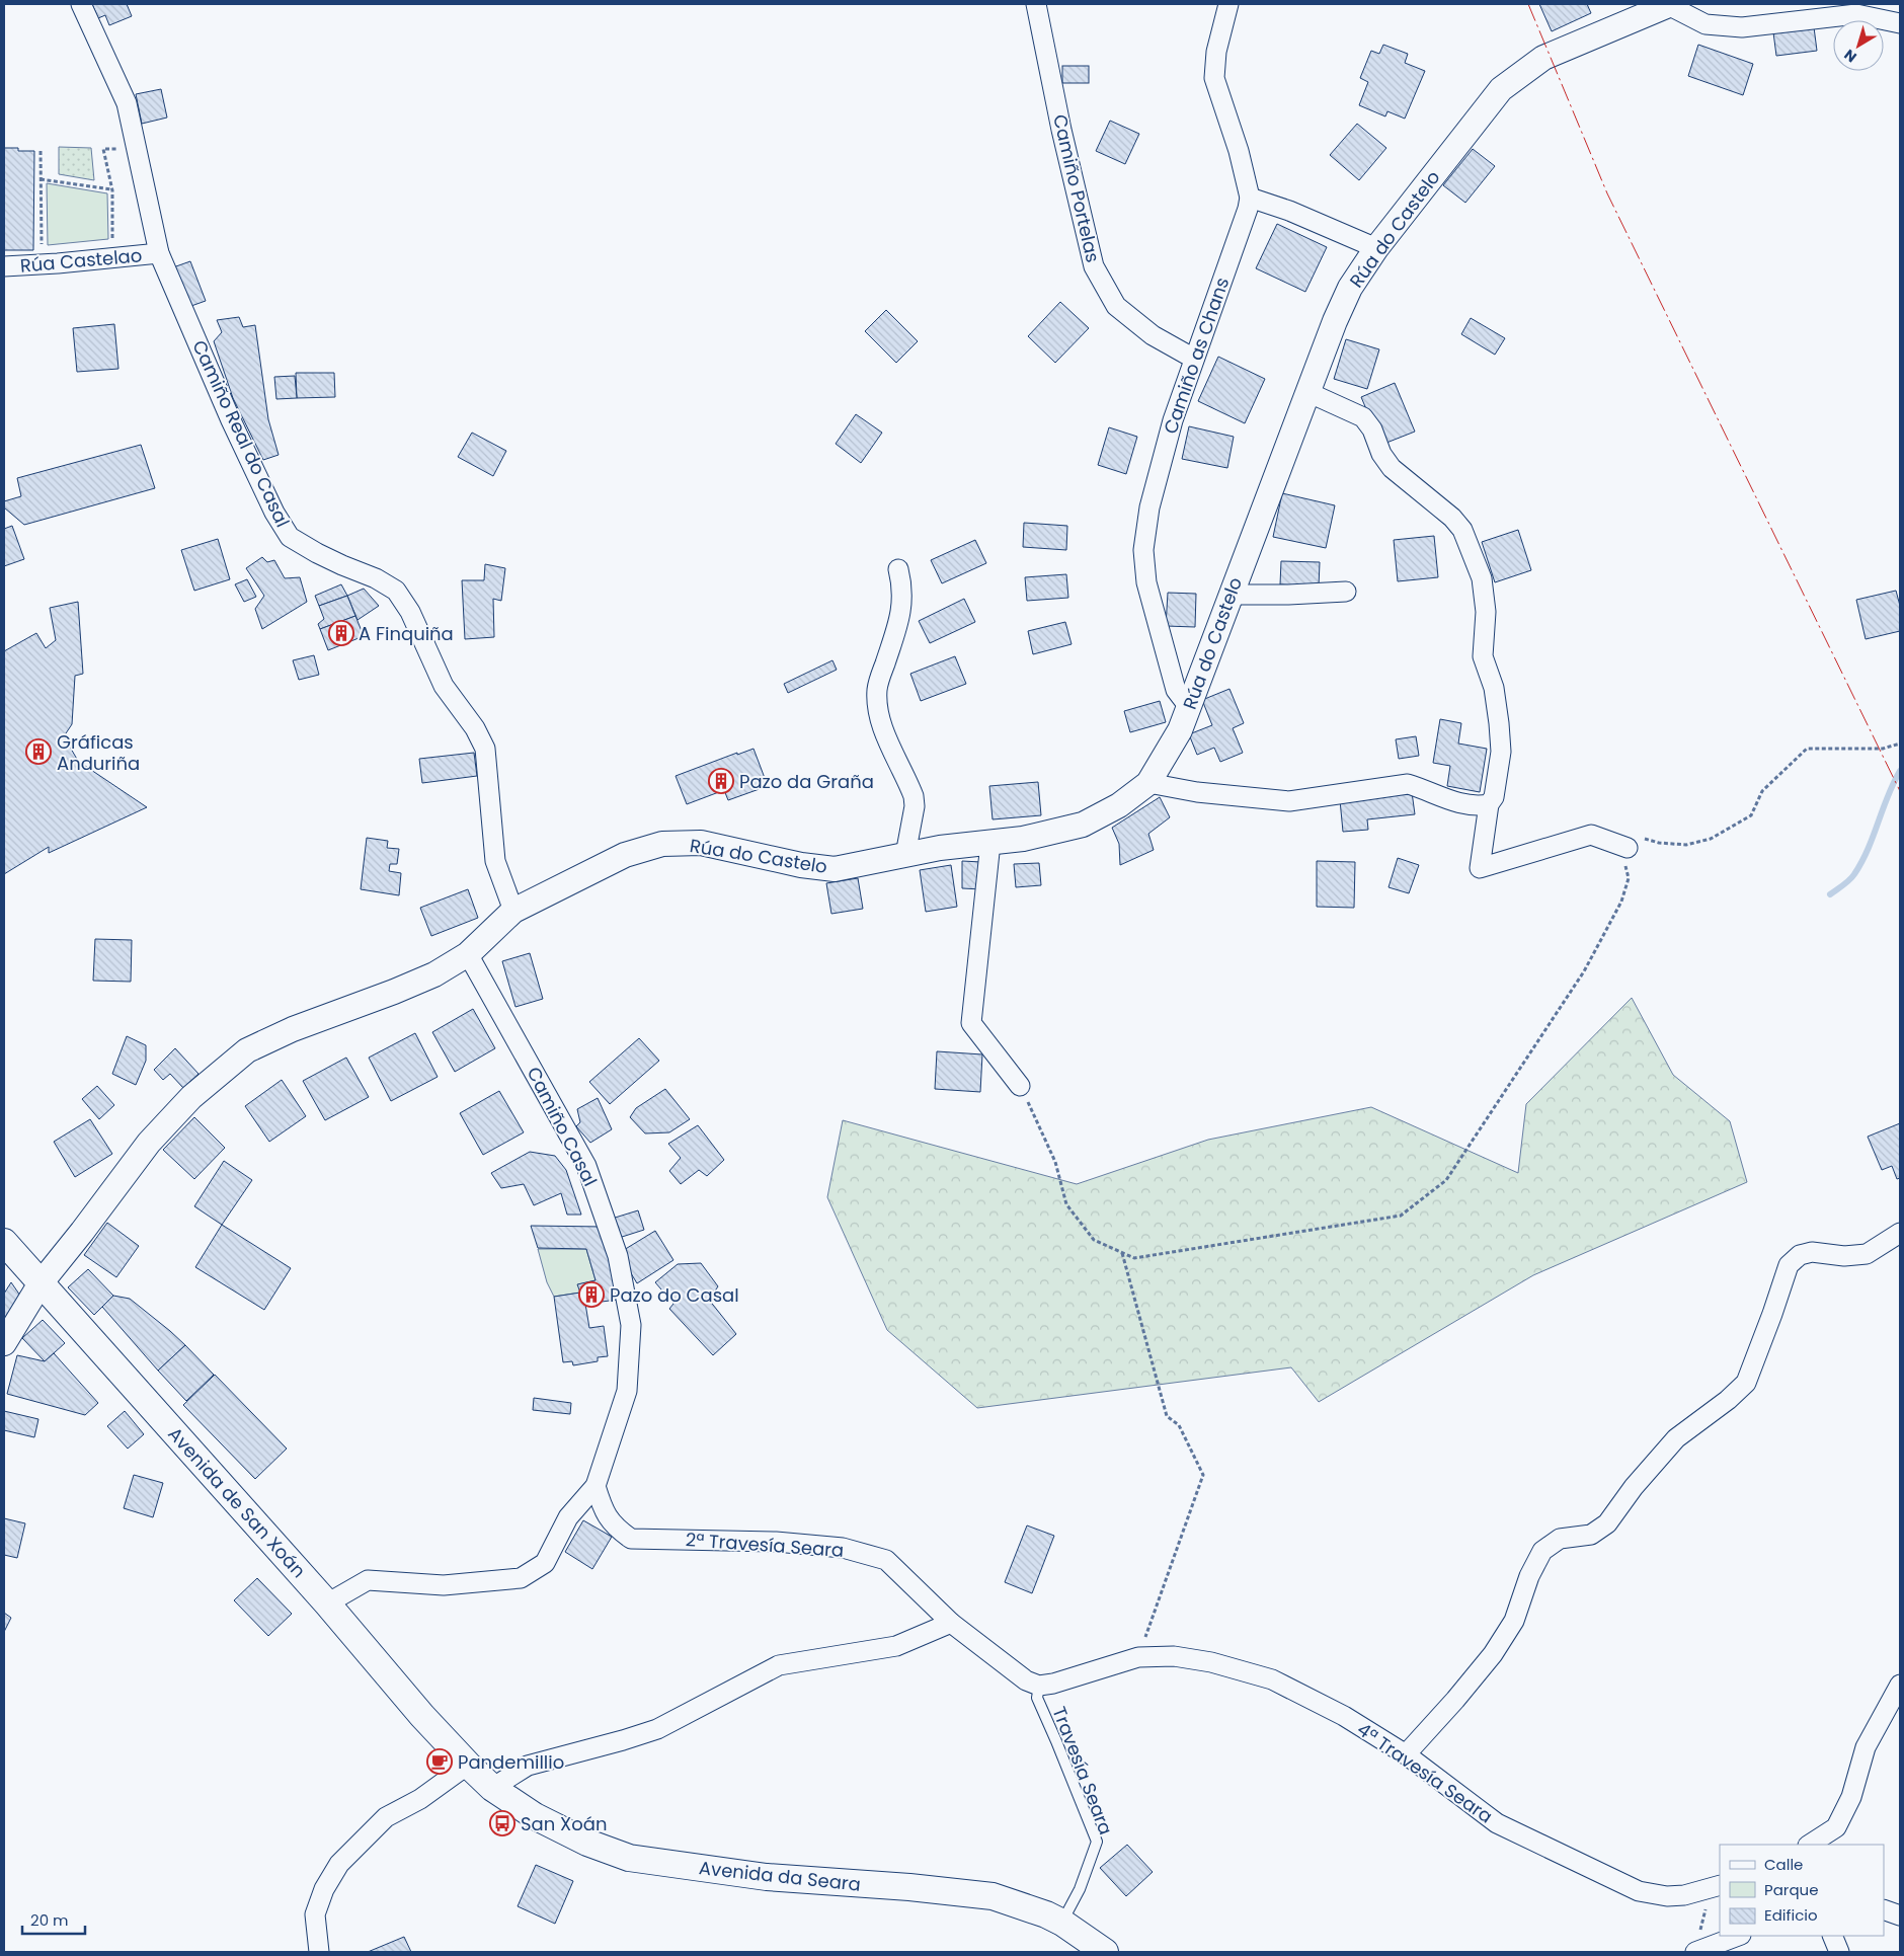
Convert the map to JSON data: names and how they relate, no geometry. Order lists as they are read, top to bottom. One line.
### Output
{"streets":{"main road":["Avenida de San Xoán","Avenida da Seara"],"street":["Camiño Portelas","Rúa do Castelo","Rúa Castelao","Camiño as Chans","Camiño Real do Casal","Camiño Casal","2ª Travesía Seara","4ª Travesía Seara"],"lane":["Travesía Seara"]},"crossings":[["Camiño Portelas","Camiño as Chans"],["Rúa do Castelo","Camiño as Chans"],["Rúa do Castelo","Camiño Real do Casal"],["Rúa do Castelo","Camiño Casal"],["Rúa do Castelo","Avenida de San Xoán"],["Rúa Castelao","Camiño Real do Casal"],["Camiño Casal","2ª Travesía Seara"],["Avenida de San Xoán","Avenida da Seara"],["2ª Travesía Seara","Travesía Seara"],["2ª Travesía Seara","4ª Travesía Seara"],["Travesía Seara","4ª Travesía Seara"],["Travesía Seara","Avenida da Seara"]],"places":{"building":["A Finquiña","Gráficas Anduriña","Pazo da Graña","Pazo do Casal"],"cafe":["Pandemillio"],"bus stop":["San Xoán"]},"legend":["Calle","Parque","Edificio"],"scale_bar":"20 m","north":"bottom left"}
